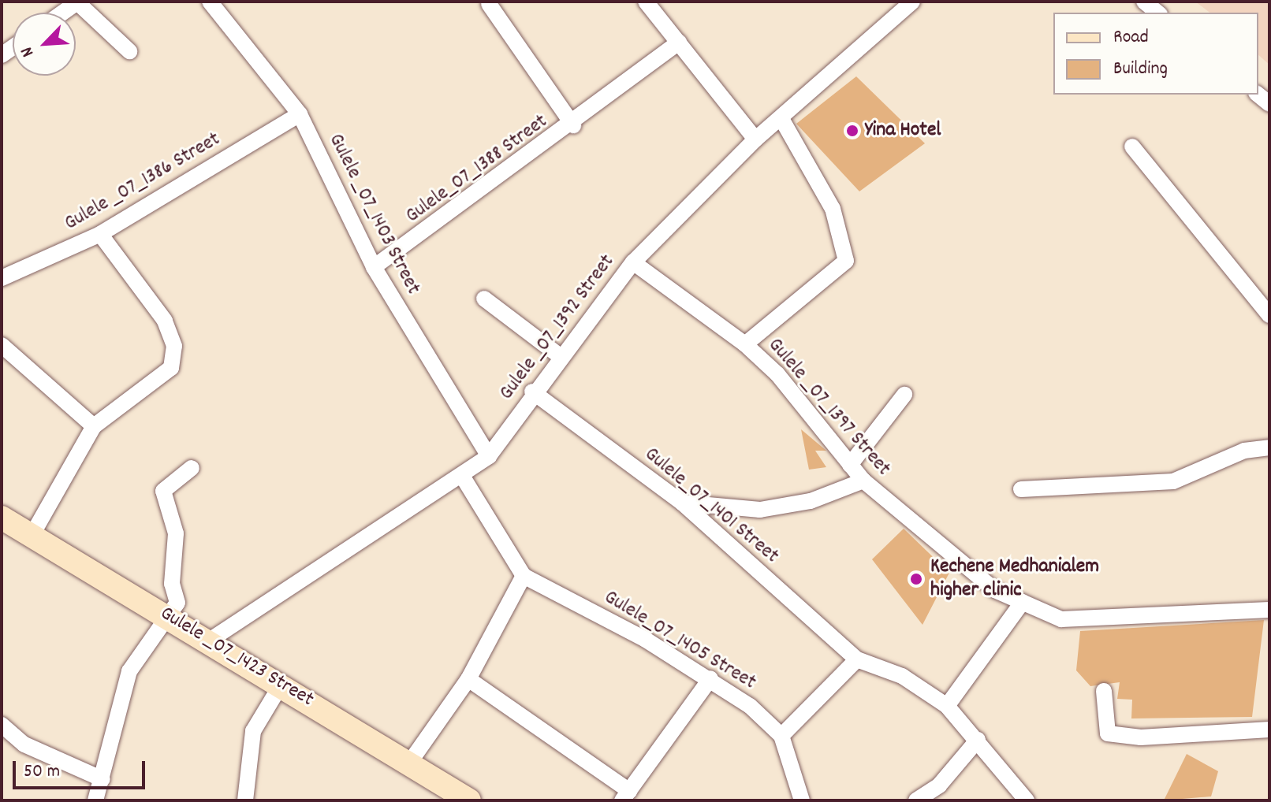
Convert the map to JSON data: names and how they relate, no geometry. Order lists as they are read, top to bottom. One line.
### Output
{"streets":{"main road":["Gulele _07_1423 Street"],"street":["Gulele_07_1388 Street","Gulele _07_1386 Street","Gulele _07_1403 Street","Gulele _07_1392 Street","Gulele _07_1397 Street","Gulele_07_1401 Street","Gulele_07_1405 Street"]},"crossings":[["Gulele_07_1388 Street","Gulele _07_1403 Street"],["Gulele _07_1386 Street","Gulele _07_1403 Street"],["Gulele _07_1403 Street","Gulele _07_1392 Street"],["Gulele _07_1392 Street","Gulele _07_1397 Street"],["Gulele _07_1392 Street","Gulele_07_1401 Street"],["Gulele _07_1392 Street","Gulele _07_1423 Street"]],"places":["Yina Hotel","Kechene Medhanialem higher clinic"],"legend":["Road","Building"],"scale_bar":"50 m","north":"bottom left"}
